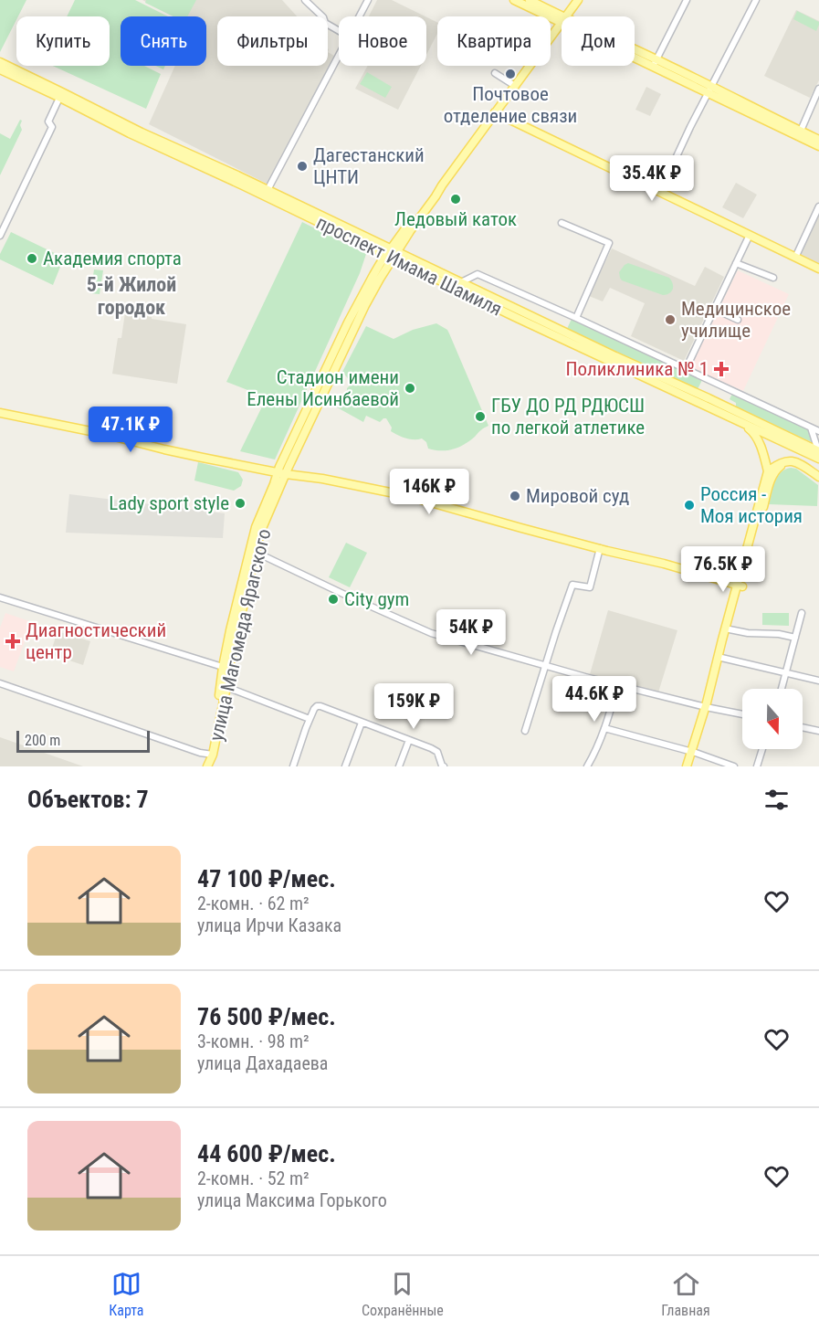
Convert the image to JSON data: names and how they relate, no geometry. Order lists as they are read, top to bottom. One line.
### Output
{"streets":{"main road":["проспект Имама Шамиля","улица Магомеда Ярагского"]},"crossings":[["проспект Имама Шамиля","улица Магомеда Ярагского"]],"districts":["5-й Жилой городок"],"places":{"other":["Почтовое отделение связи","Дагестанский ЦНТИ","Ледовый каток","Академия спорта","Медицинское училище","Стадион имени Елены Исинбаевой","ГБУ ДО РД РДЮСШ по легкой атлетике","Мировой суд","Lady sport style","Россия - Моя история","City gym"],"health":["Поликлиника № 1","Диагностический центр"]},"scale_bar":"200 m","north":"bottom","page":{"chip":["Купить","Снять","Фильтры","Новое","Квартира","Дом"],"price":["35.4K ₽","47.1K ₽","146K ₽","76.5K ₽","54K ₽","44.6K ₽","159K ₽"],"scale":"200 m","heading":"Объектов: 7","list":[{"name":"47 100 ₽/мес.","note":"2-комн. · 62 m² · улица Ирчи Казака"},{"name":"76 500 ₽/мес.","note":"3-комн. · 98 m² · улица Дахадаева"},{"name":"44 600 ₽/мес.","note":"2-комн. · 52 m² · улица Максима Горького"}],"tabs":["Карта","Сохранённые","Главная"]}}
